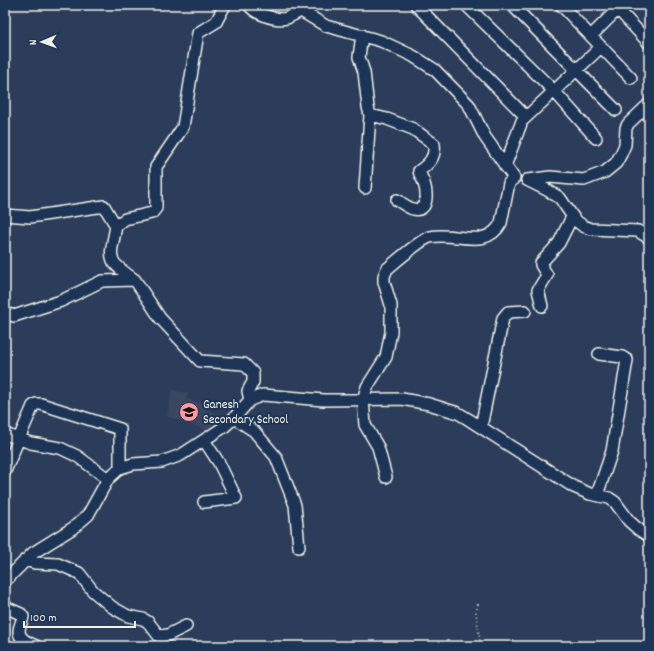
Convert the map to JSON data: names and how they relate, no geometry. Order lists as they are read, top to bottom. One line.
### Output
{"places":{"school or university":["Ganesh Secondary School"]},"scale_bar":"100 m","north":"left"}
